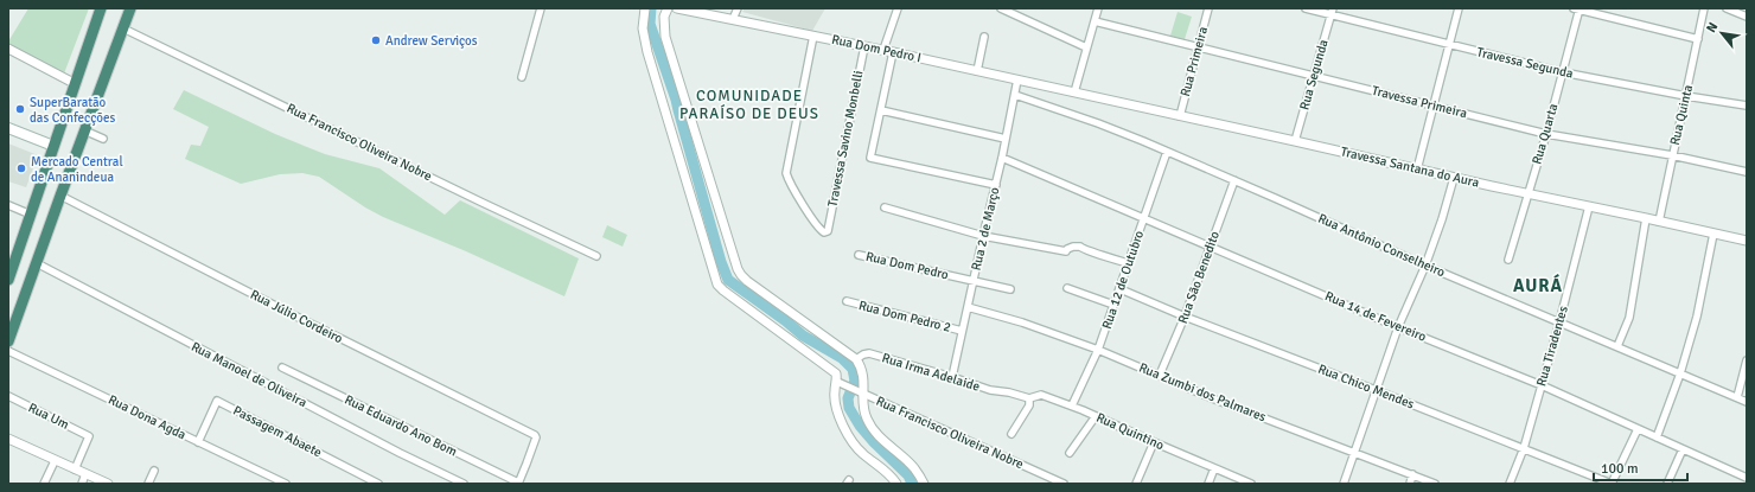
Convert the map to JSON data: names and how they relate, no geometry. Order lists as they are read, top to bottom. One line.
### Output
{"streets":{"street":["Rua Dom Pedro I","Rua Primeira","Travessa Segunda","Rua Segunda","Travessa Primeira","Rua Quinta","Rua Quarta","Travessa Savino Monbelli","Rua Francisco Oliveira Nobre","Travessa Santana do Aura","Rua 2 de Março","Rua Antônio Conselheiro","Rua Dom Pedro","Rua São Benedito","Rua 12 de Outubro","Rua Júlio Cordeiro","Rua Dom Pedro 2","Rua 14 de Fevereiro","Rua Tiradentes","Rua Irma Adelaide","Rua Manoel de Oliveira","Rua Chico Mendes","Rua Zumbi dos Palmares","Rua Um","Rua Dona Agda","Rua Eduardo Ano Bom","Passagem Abaete","Rua Quintino"]},"crossings":[["Rua Dom Pedro I","Travessa Savino Monbelli"],["Rua Dom Pedro I","Travessa Santana do Aura"],["Rua Dom Pedro I","Rua 2 de Março"],["Rua Primeira","Travessa Primeira"],["Rua Primeira","Travessa Santana do Aura"],["Travessa Segunda","Rua Segunda"],["Travessa Segunda","Rua Quinta"],["Travessa Segunda","Rua Quarta"],["Rua Segunda","Travessa Primeira"],["Rua Segunda","Travessa Santana do Aura"],["Travessa Primeira","Rua Quinta"],["Travessa Primeira","Rua Quarta"],["Rua Quinta","Travessa Santana do Aura"],["Rua Quarta","Travessa Santana do Aura"],["Travessa Santana do Aura","Rua Tiradentes"],["Rua 2 de Março","Rua Antônio Conselheiro"],["Rua 2 de Março","Rua Dom Pedro"],["Rua 2 de Março","Rua Dom Pedro 2"],["Rua 2 de Março","Rua 14 de Fevereiro"],["Rua 2 de Março","Rua Irma Adelaide"],["Rua 2 de Março","Rua Zumbi dos Palmares"],["Rua Antônio Conselheiro","Rua São Benedito"],["Rua Antônio Conselheiro","Rua 12 de Outubro"],["Rua Antônio Conselheiro","Rua Tiradentes"],["Rua São Benedito","Rua 14 de Fevereiro"],["Rua São Benedito","Rua Chico Mendes"],["Rua São Benedito","Rua Zumbi dos Palmares"],["Rua 12 de Outubro","Rua 14 de Fevereiro"],["Rua 12 de Outubro","Rua Chico Mendes"],["Rua 12 de Outubro","Rua Zumbi dos Palmares"],["Rua 12 de Outubro","Rua Quintino"],["Rua Júlio Cordeiro","Rua Eduardo Ano Bom"],["Rua 14 de Fevereiro","Rua Tiradentes"],["Rua Tiradentes","Rua Chico Mendes"],["Rua Irma Adelaide","Rua Quintino"],["Rua Dona Agda","Passagem Abaete"]],"districts":["COMUNIDADE PARAÍSO DE DEUS","AURÁ"],"places":["Andrew Serviços","SuperBaratão das Confecções","Mercado Central de Ananindeua"],"scale_bar":"100 m","north":"top left"}
